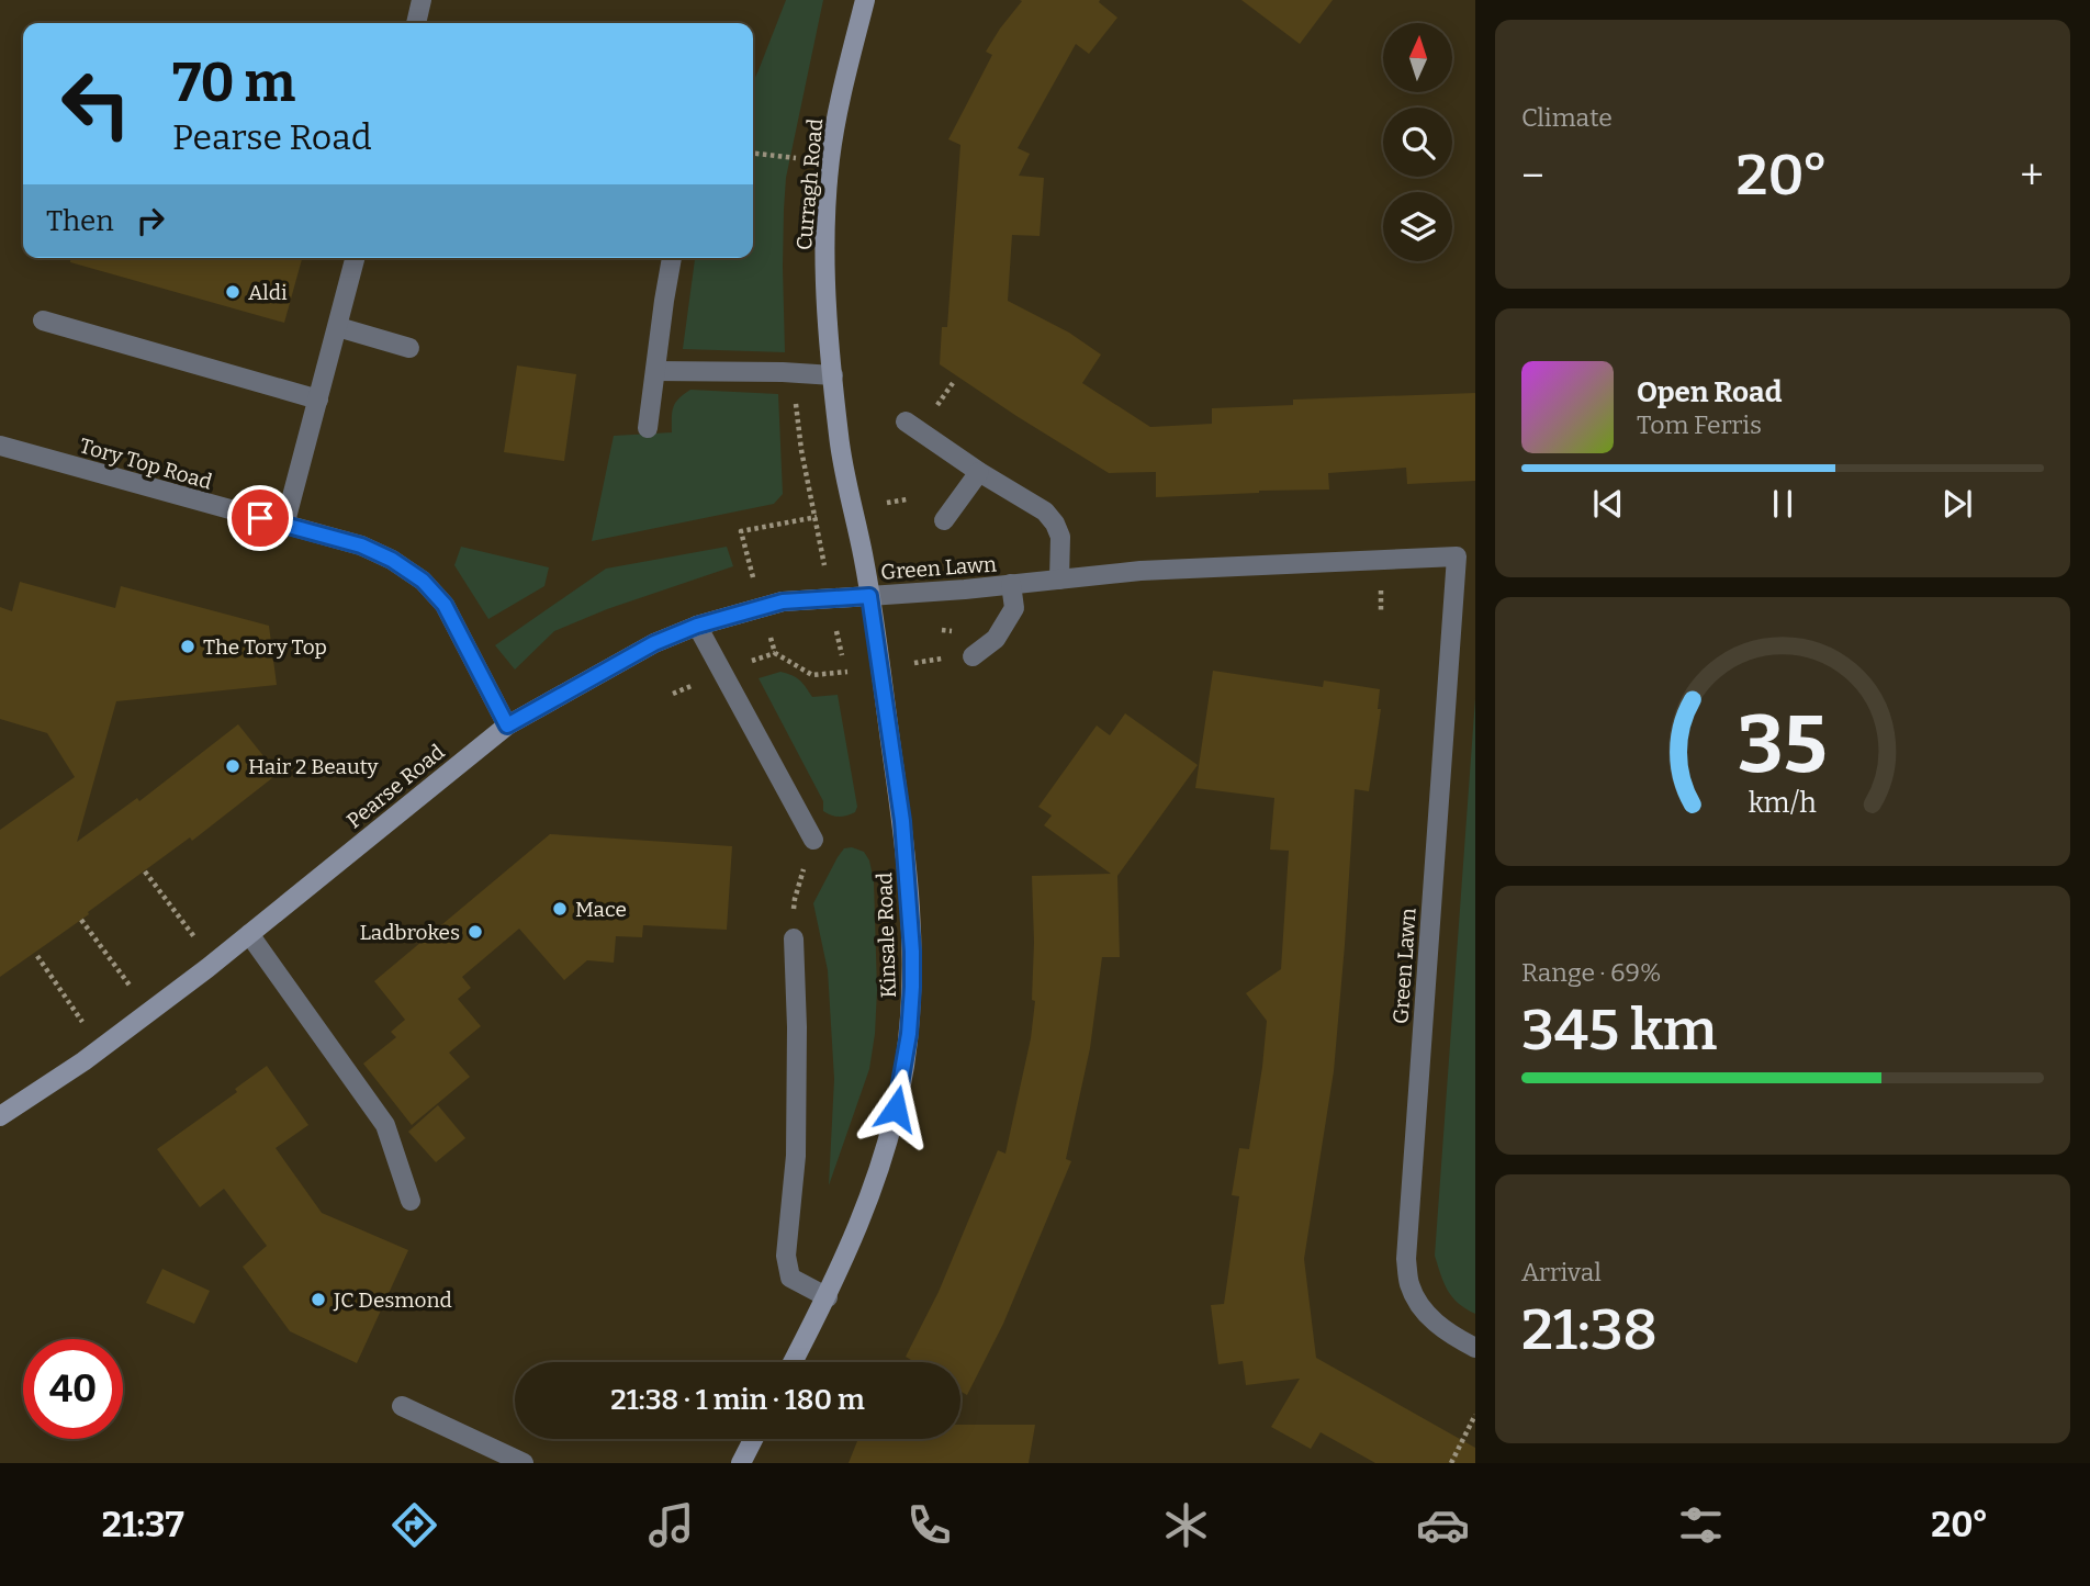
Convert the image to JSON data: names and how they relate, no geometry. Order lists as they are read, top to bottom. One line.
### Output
{"streets":{"street":["Curragh Road","Tory Top Road","Green Lawn","Pearse Road","Kinsale Road"]},"crossings":[["Curragh Road","Kinsale Road"],["Tory Top Road","Pearse Road"],["Green Lawn","Pearse Road"],["Green Lawn","Kinsale Road"],["Pearse Road","Kinsale Road"]],"places":["Aldi","The Tory Top","Hair 2 Beauty","Mace","Ladbrokes","JC Desmond"],"north":"top","page":{"tile":["Climate",["Range · 69%","345 km"],["Arrival","21:38"]],"turn":["70 m","Pearse Road"],"heat":["−","20°","+"],"then":"Then","song":["Open Road","Tom Ferris"],"limit":"40","trip":"21:38 · 1 min · 180 m","tabs":["21:37","20°"],"gauge":["35","km/h"]}}
